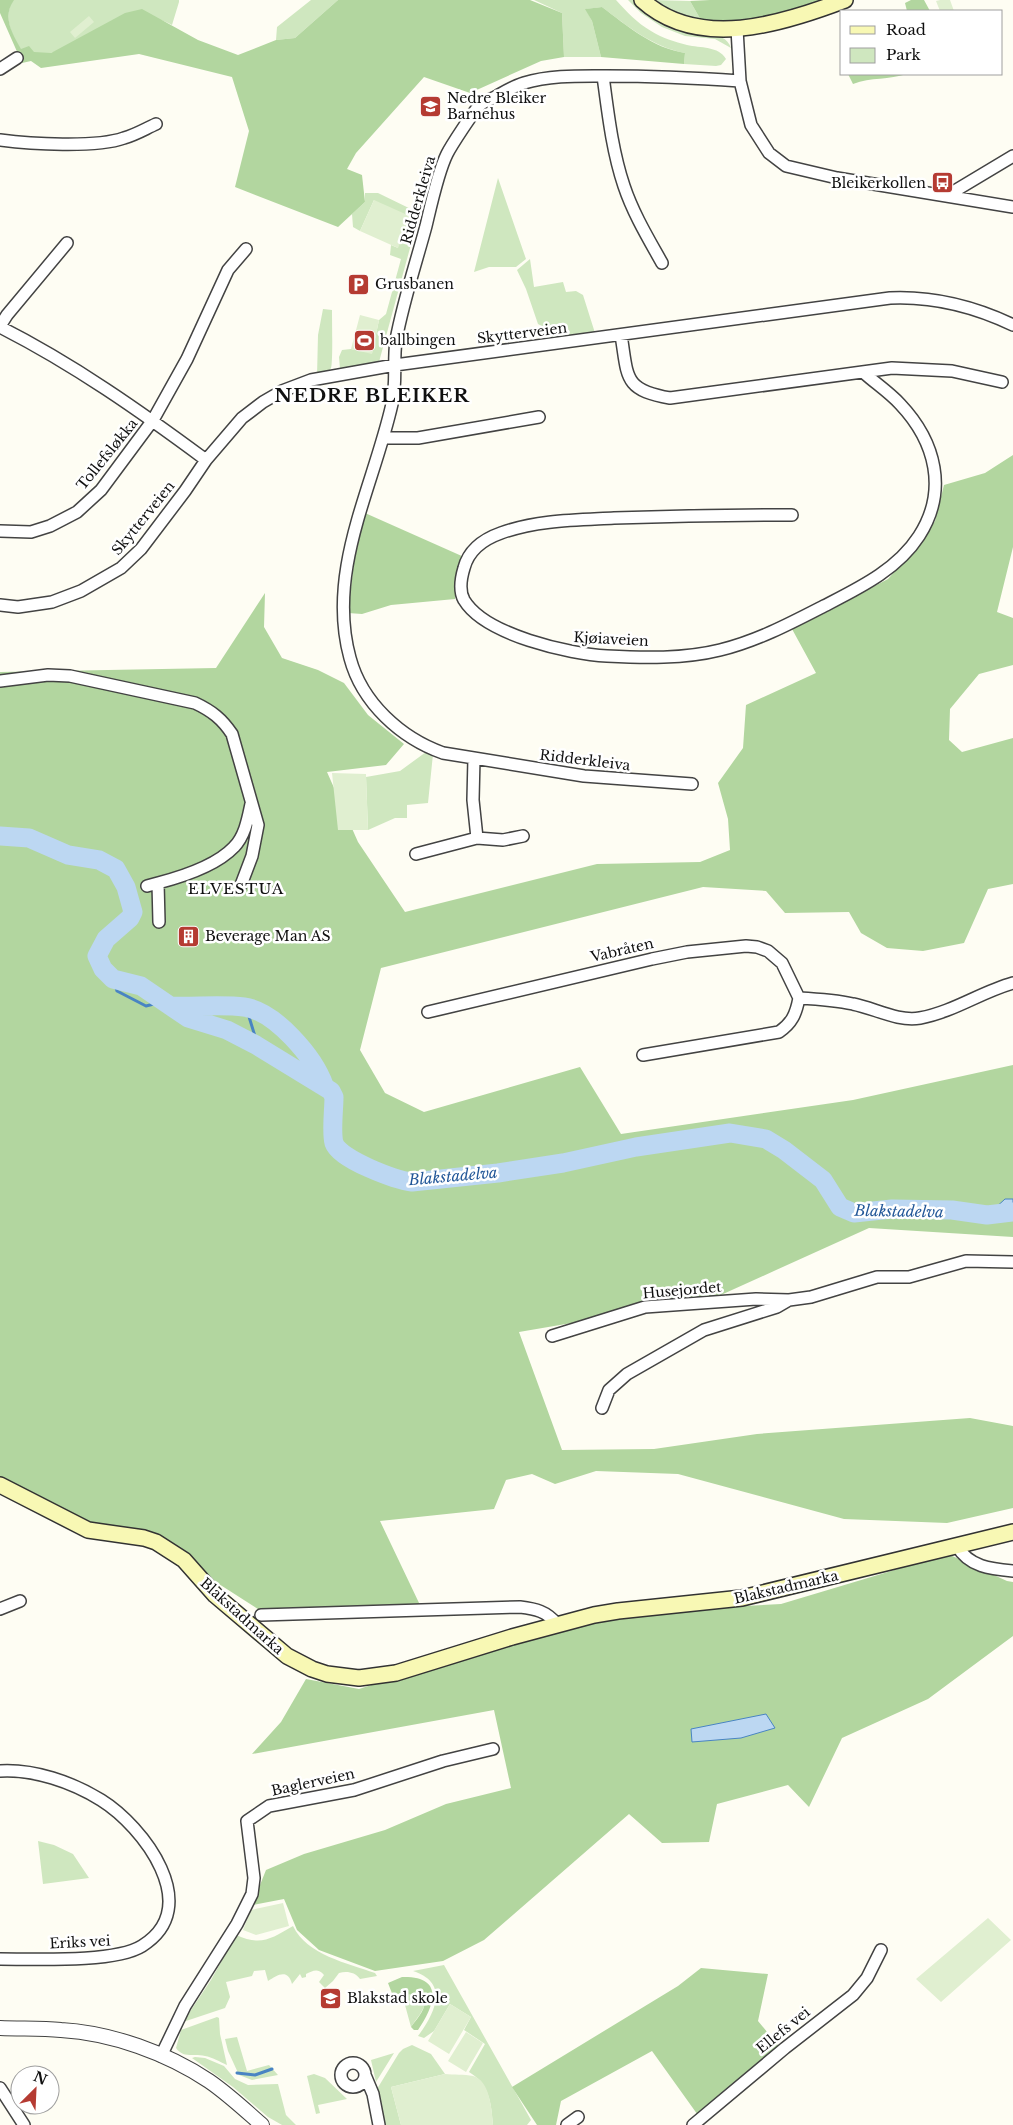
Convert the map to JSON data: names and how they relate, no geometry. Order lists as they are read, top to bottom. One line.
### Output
{"streets":{"main road":["Blakstadmarka"],"street":["Ridderkleiva","Skytterveien","Tollefsløkka","Kjøiaveien","Vabråten","Husejordet","Baglerveien","Eriks vei","Ellefs vei"]},"crossings":[["Ridderkleiva","Skytterveien"],["Skytterveien","Tollefsløkka"]],"districts":["NEDRE BLEIKER","ELVESTUA"],"water":["Blakstadelva"],"places":{"school or university":["Nedre Bleiker Barnehus","Blakstad skole"],"bus stop":["Bleikerkollen"],"parking":["Grusbanen"],"sports":["ballbingen"],"building":["Beverage Man AS"]},"legend":["Road","Park"],"north":"top right"}
